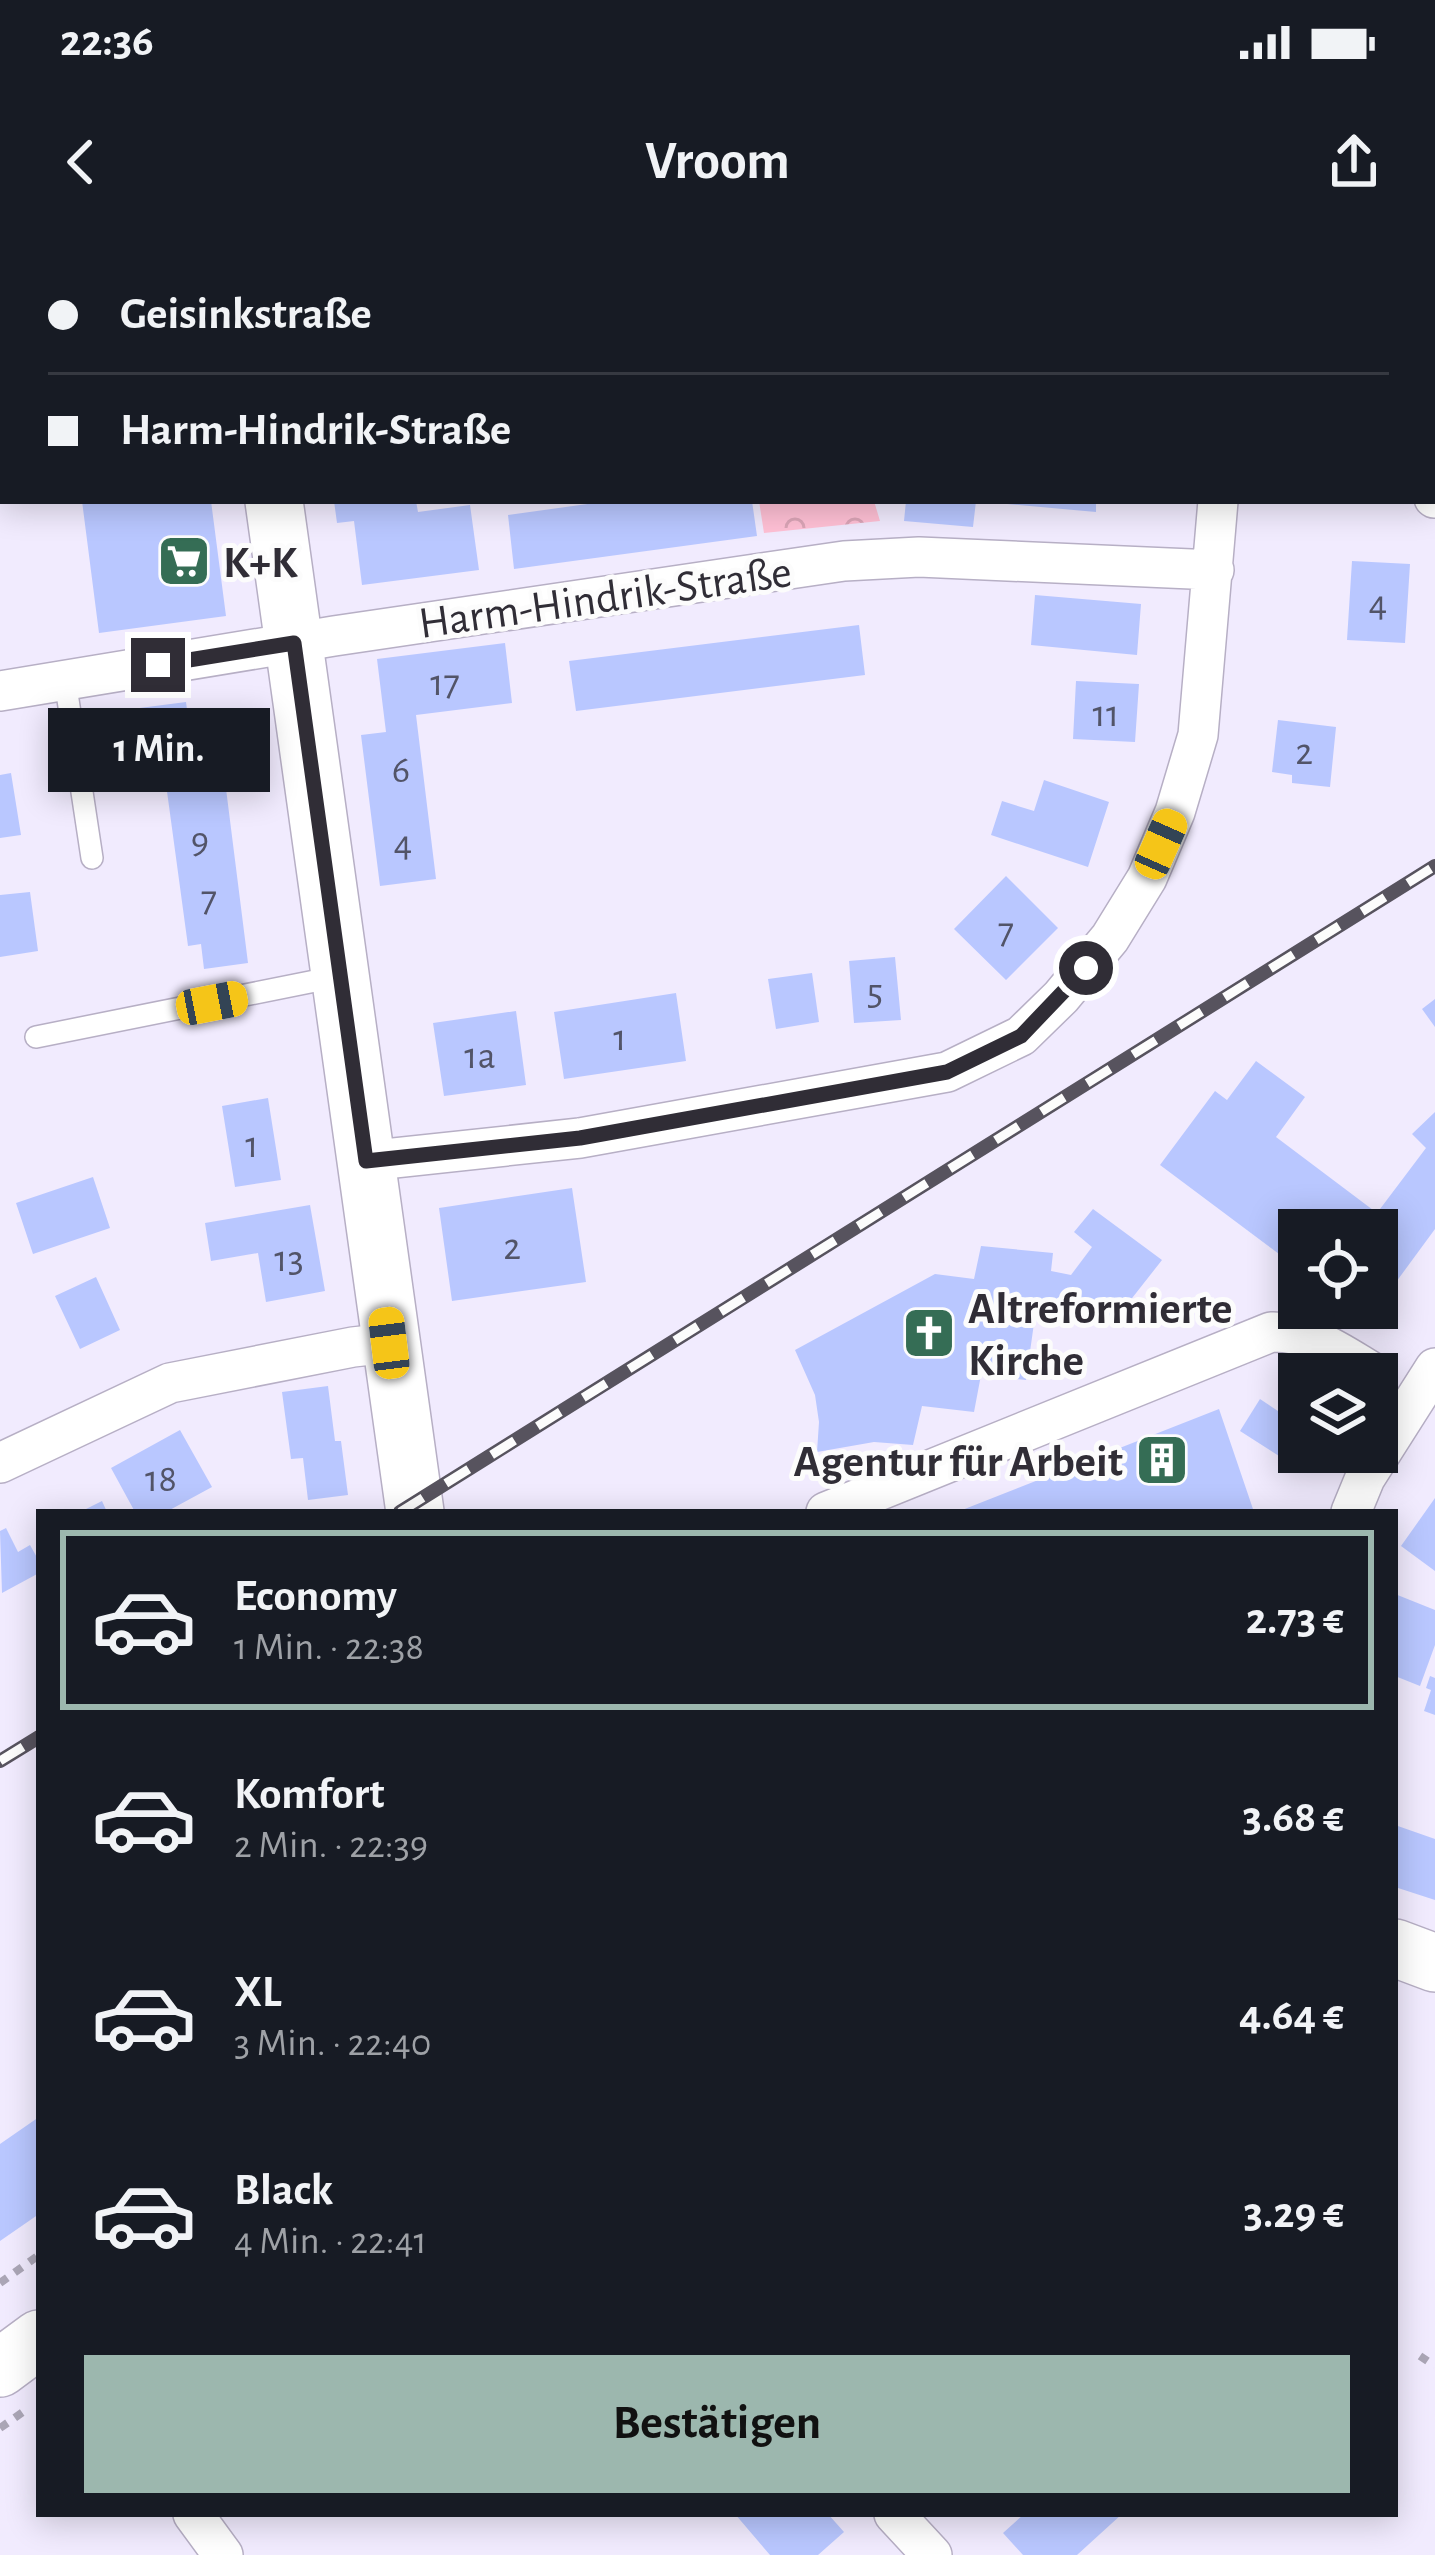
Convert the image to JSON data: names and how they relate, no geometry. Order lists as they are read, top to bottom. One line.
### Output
{"streets":{"street":["Harm-Hindrik-Straße"]},"places":{"supermarket":["K+K"],"church":["Altreformierte Kirche"],"building":["Agentur für Arbeit"]},"house_numbers":["4","17","11","2","6","9","4","7","7","5","1","1a","1","2","13","18"],"page":{"status":"22:36","header":"Vroom","banner":["Geisinkstraße","Harm-Hindrik-Straße"],"bubble":"1 Min.","list":[{"name":"Economy","note":"1 Min. · 22:38","value":"2.73 €"},{"name":"Komfort","note":"2 Min. · 22:39","value":"3.68 €"},{"name":"XL","note":"3 Min. · 22:40","value":"4.64 €"},{"name":"Black","note":"4 Min. · 22:41","value":"3.29 €"}],"buttons":"Bestätigen"}}
